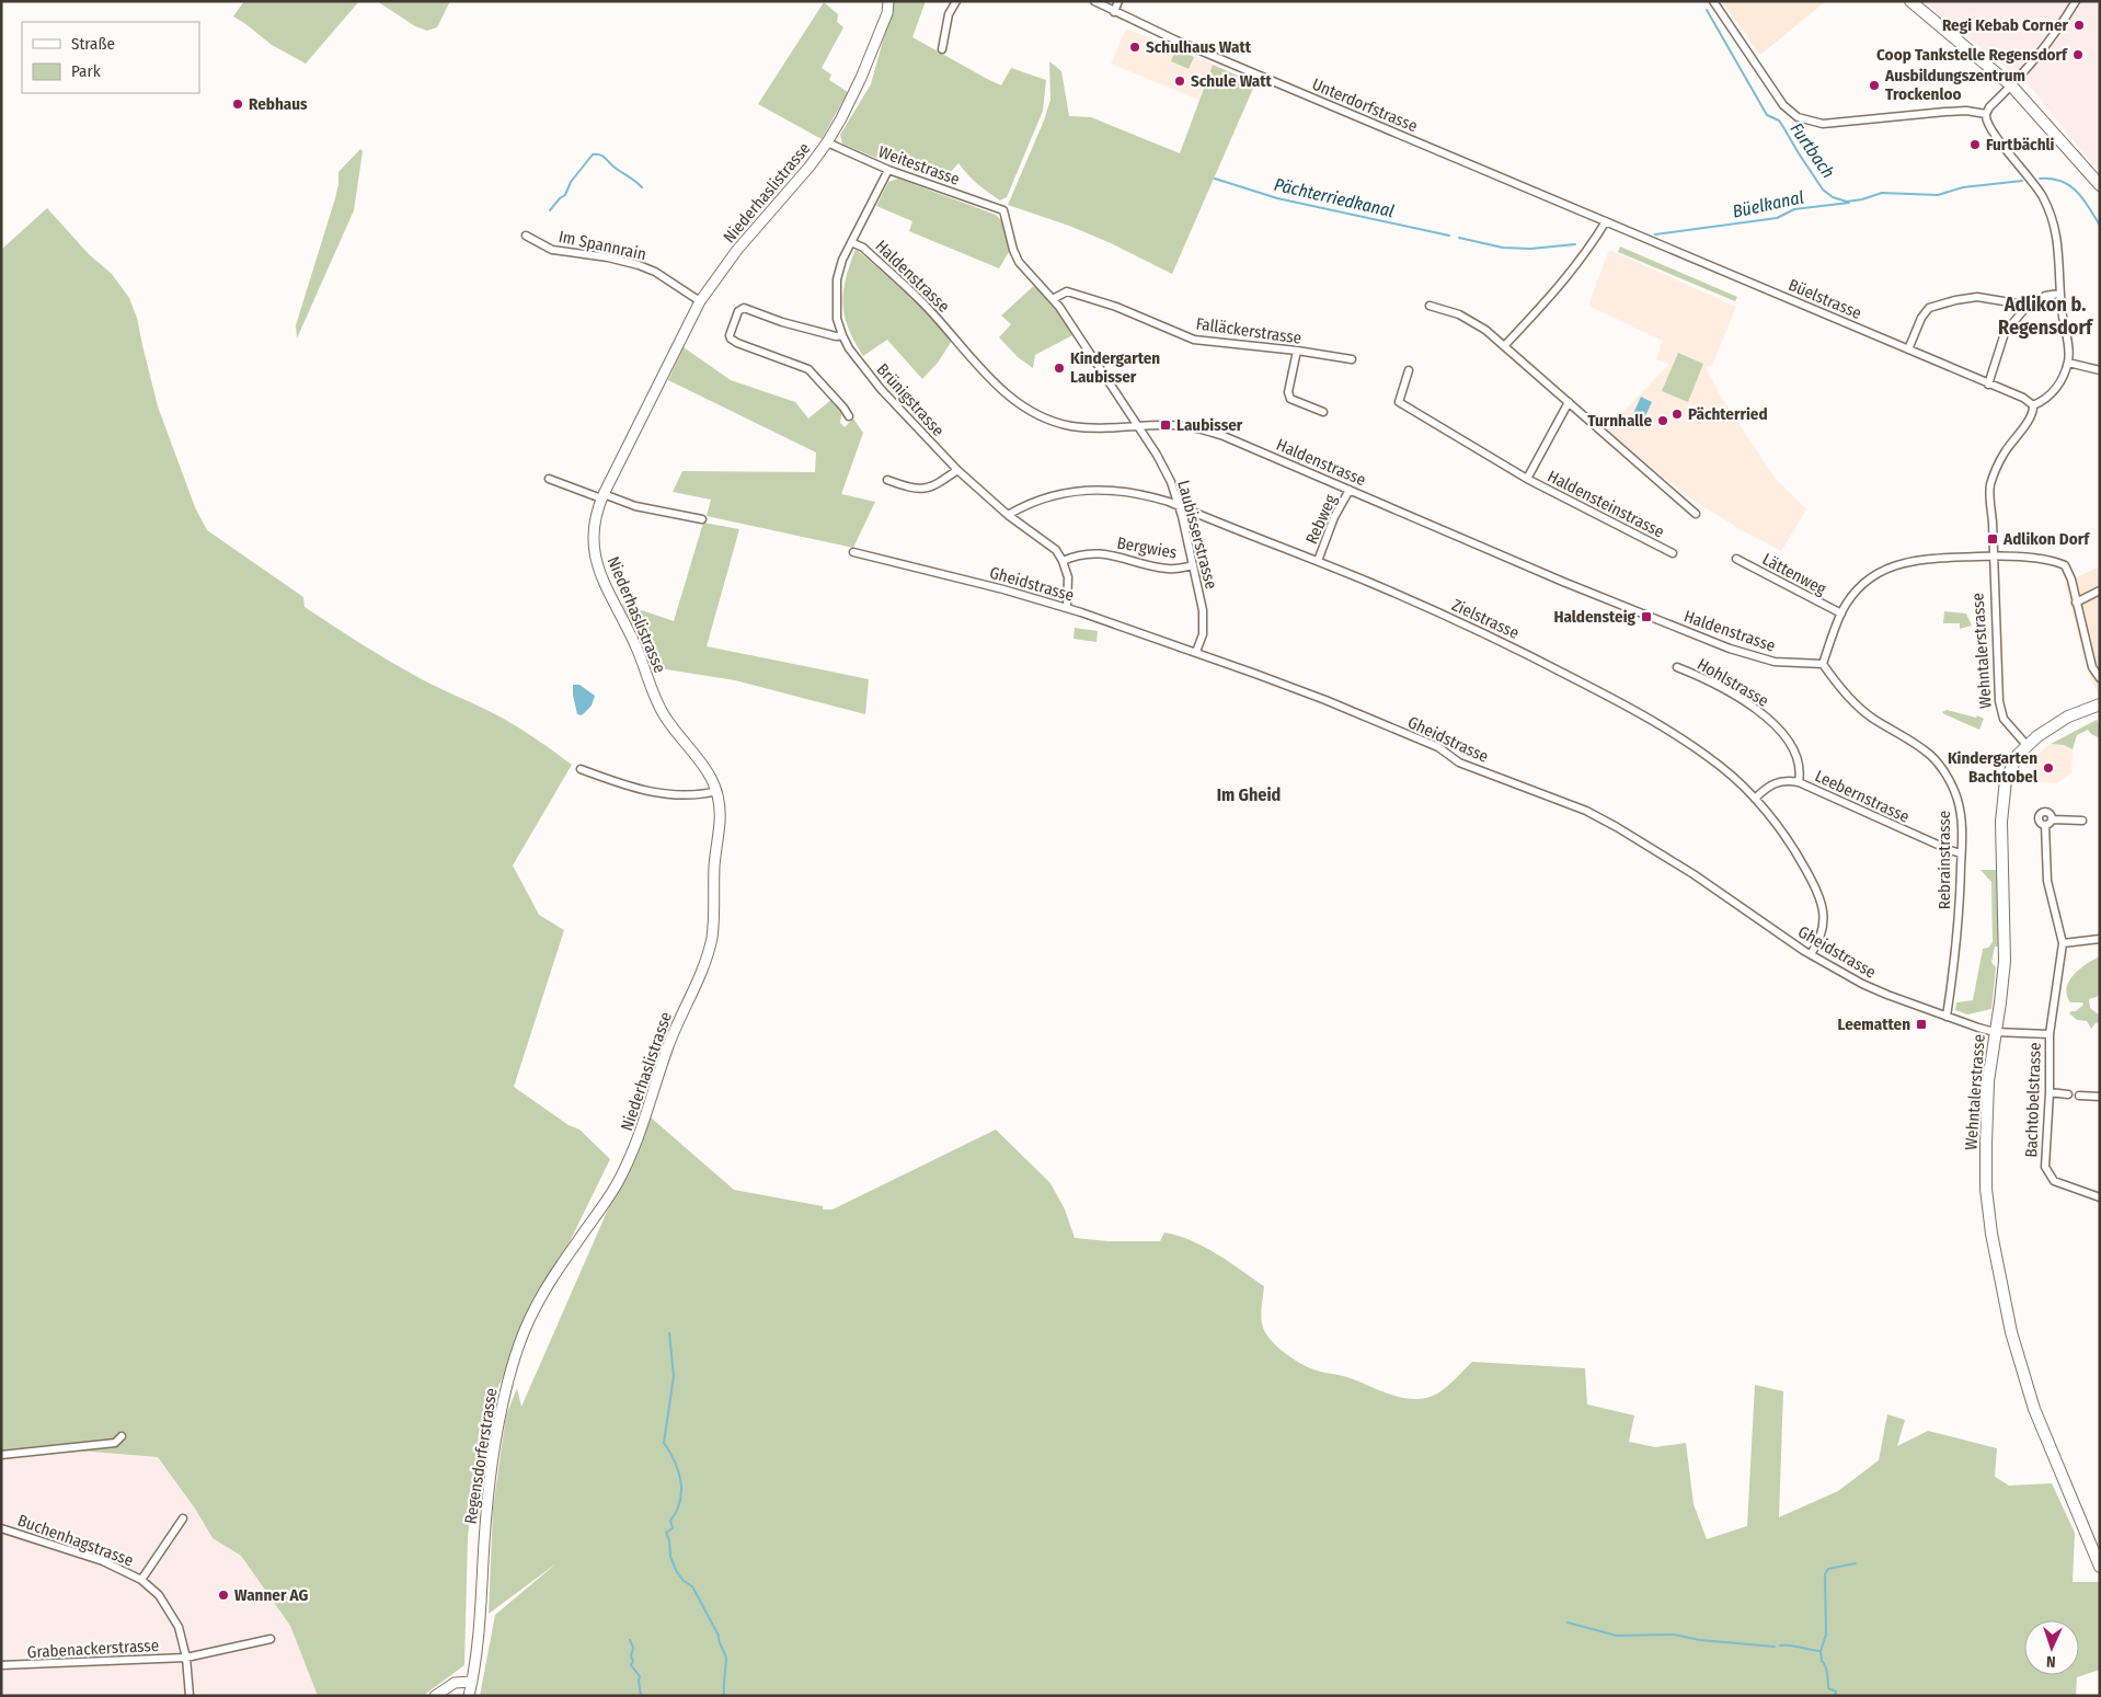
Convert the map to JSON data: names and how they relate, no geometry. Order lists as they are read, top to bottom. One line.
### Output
{"streets":{"main road":["Wehntalerstrasse"],"street":["Unterdorfstrasse","Weitestrasse","Niederhaslistrasse","Im Spannrain","Haldenstrasse","Büelstrasse","Falläckerstrasse","Brünigstrasse","Haldensteinstrasse","Rebweg","Laubisserstrasse","Bergwies","Lättenweg","Gheidstrasse","Zielstrasse","Hohlstrasse","Leebernstrasse","Rebrainstrasse","Bachtobelstrasse","Regensdorferstrasse","Buchenhagstrasse","Grabenackerstrasse"]},"crossings":[["Unterdorfstrasse","Büelstrasse"],["Weitestrasse","Niederhaslistrasse"],["Weitestrasse","Brünigstrasse"],["Weitestrasse","Laubisserstrasse"],["Niederhaslistrasse","Im Spannrain"],["Niederhaslistrasse","Regensdorferstrasse"],["Haldenstrasse","Brünigstrasse"],["Haldenstrasse","Rebweg"],["Haldenstrasse","Laubisserstrasse"],["Haldenstrasse","Rebrainstrasse"],["Büelstrasse","Wehntalerstrasse"],["Falläckerstrasse","Laubisserstrasse"],["Brünigstrasse","Bergwies"],["Brünigstrasse","Zielstrasse"],["Rebweg","Zielstrasse"],["Laubisserstrasse","Bergwies"],["Laubisserstrasse","Gheidstrasse"],["Laubisserstrasse","Zielstrasse"],["Gheidstrasse","Zielstrasse"],["Gheidstrasse","Wehntalerstrasse"],["Gheidstrasse","Rebrainstrasse"],["Gheidstrasse","Bachtobelstrasse"],["Zielstrasse","Leebernstrasse"],["Wehntalerstrasse","Bachtobelstrasse"],["Hohlstrasse","Leebernstrasse"],["Leebernstrasse","Rebrainstrasse"],["Buchenhagstrasse","Grabenackerstrasse"]],"districts":["Adlikon b. Regensdorf","Im Gheid"],"water":["Furtbach","Pächterriedkanal","Büelkanal"],"places":{"other":["Regi Kebab Corner","Schulhaus Watt","Coop Tankstelle Regensdorf","Schule Watt","Ausbildungszentrum Trockenloo","Rebhaus","Furtbächli","Kindergarten Laubisser","Pächterried","Turnhalle","Kindergarten Bachtobel","Wanner AG"],"transit":["Laubisser","Adlikon Dorf","Haldensteig","Leematten"]},"legend":["Straße","Park"],"north":"bottom"}
